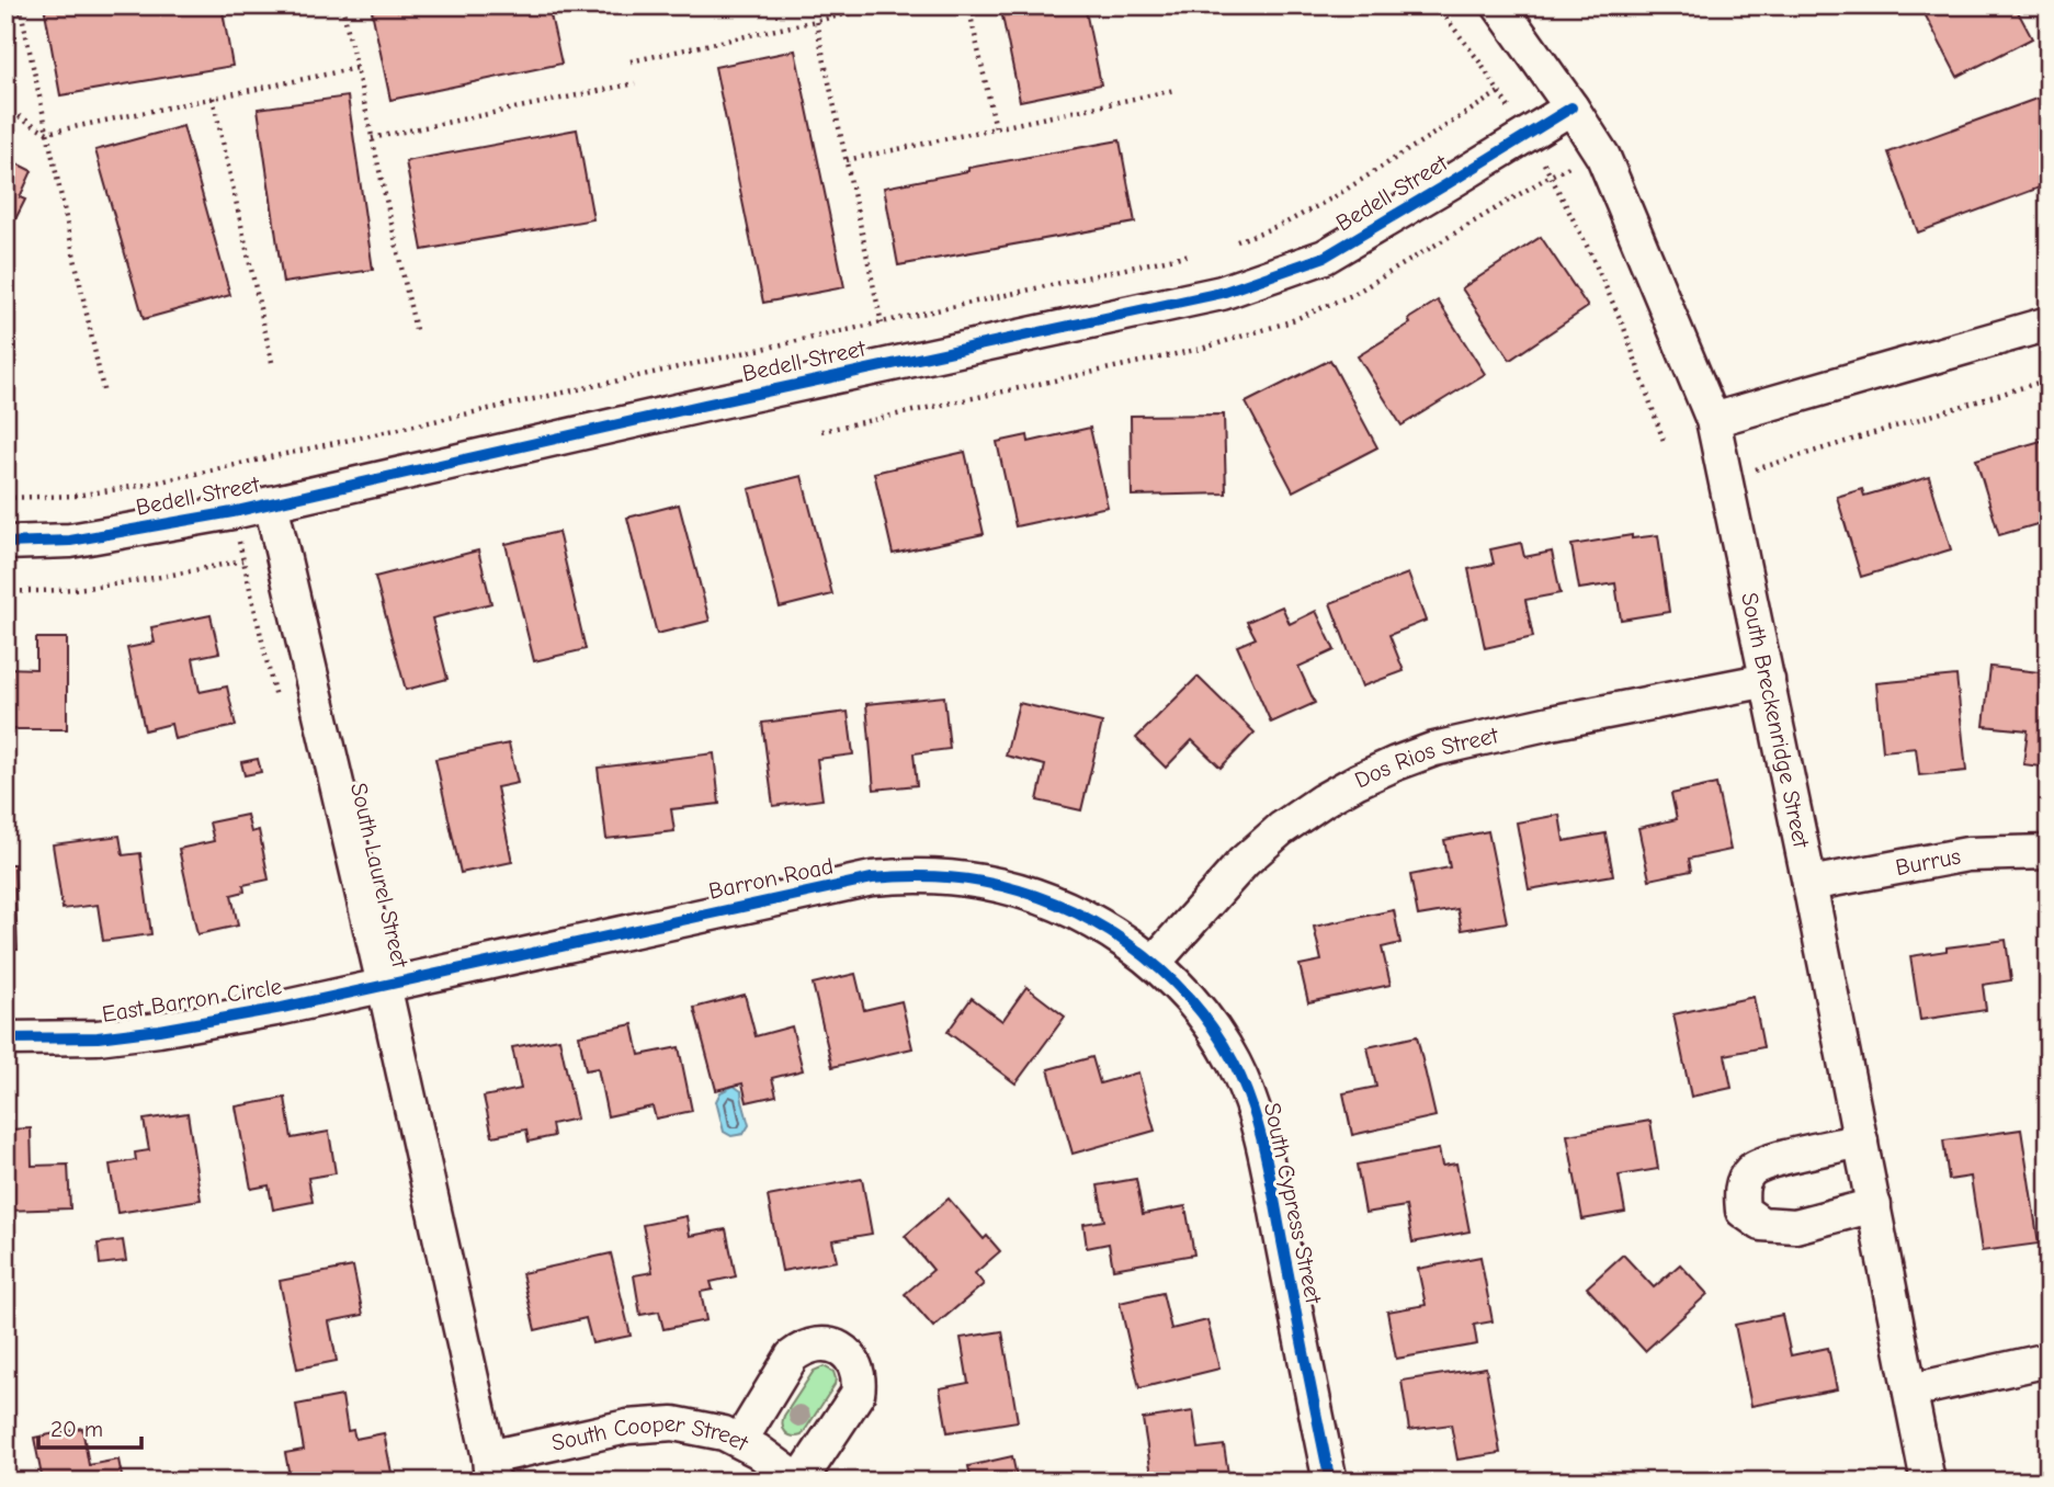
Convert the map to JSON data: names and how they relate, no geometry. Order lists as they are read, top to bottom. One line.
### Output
{"streets":{"street":["Bedell Street","South Breckenridge Street","Dos Rios Street","Burrus","South Laurel Street","Barron Road","East Barron Circle","South Cypress Street","South Cooper Street"]},"crossings":[["Bedell Street","South Breckenridge Street"],["Bedell Street","South Laurel Street"],["South Breckenridge Street","Dos Rios Street"],["South Breckenridge Street","Burrus"],["Dos Rios Street","Barron Road"],["Dos Rios Street","South Cypress Street"],["South Laurel Street","Barron Road"],["South Laurel Street","East Barron Circle"],["South Laurel Street","South Cooper Street"],["Barron Road","East Barron Circle"],["Barron Road","South Cypress Street"]],"scale_bar":"20 m"}
